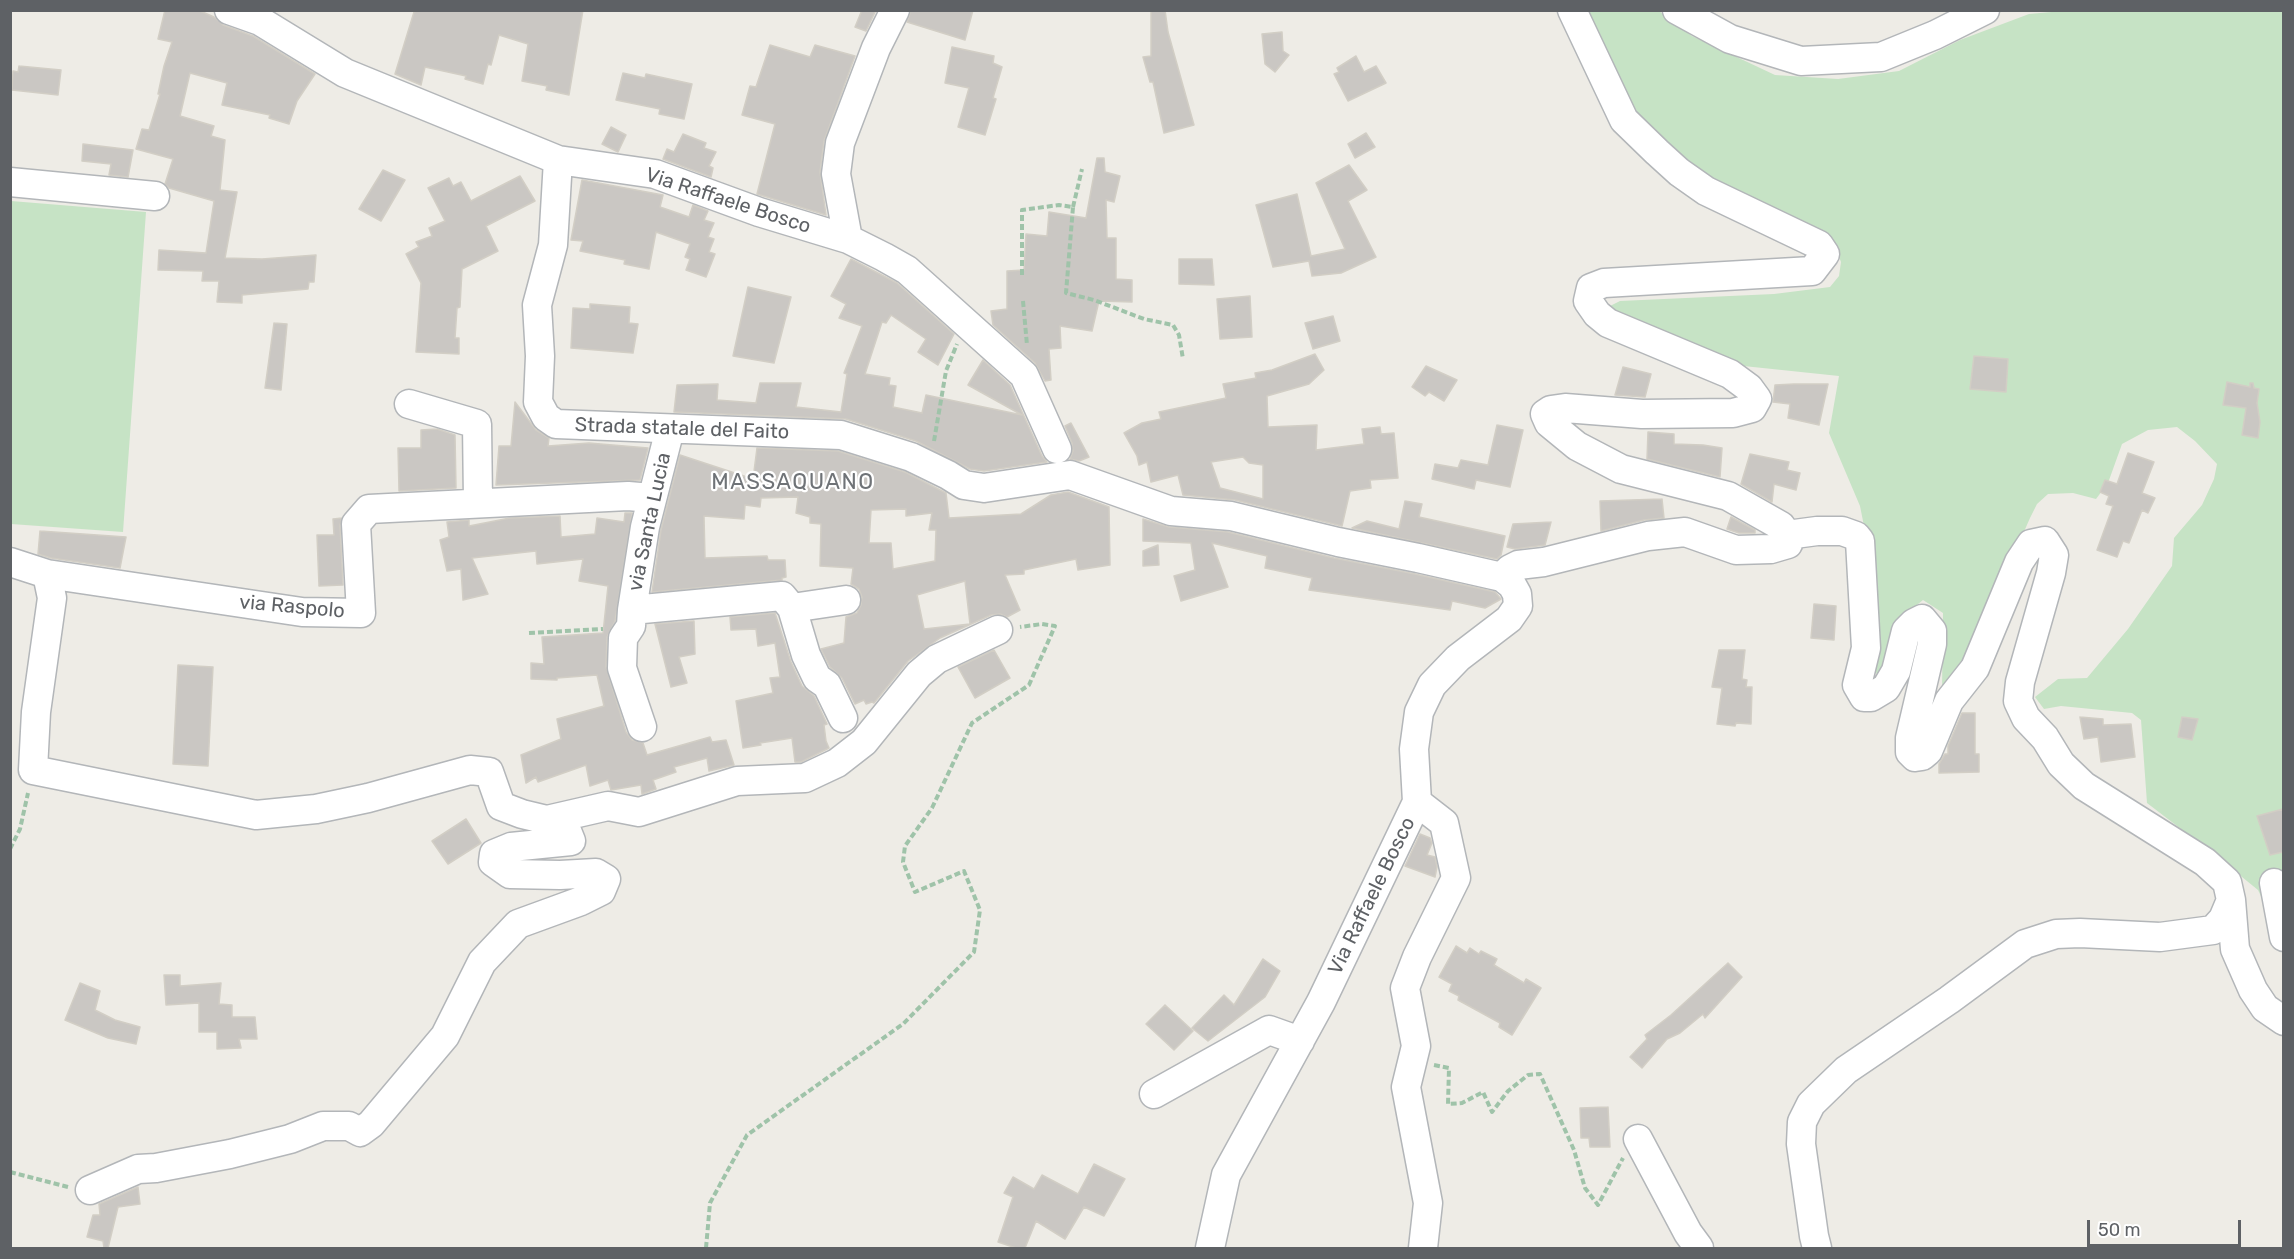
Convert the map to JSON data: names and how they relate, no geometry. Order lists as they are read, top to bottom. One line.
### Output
{"streets":{"street":["Via Raffaele Bosco","Strada statale del Faito","via Santa Lucia","via Raspolo"]},"crossings":[["Via Raffaele Bosco","Strada statale del Faito"],["Strada statale del Faito","via Santa Lucia"],["via Santa Lucia","via Raspolo"]],"districts":["MASSAQUANO"],"scale_bar":"50 m"}
